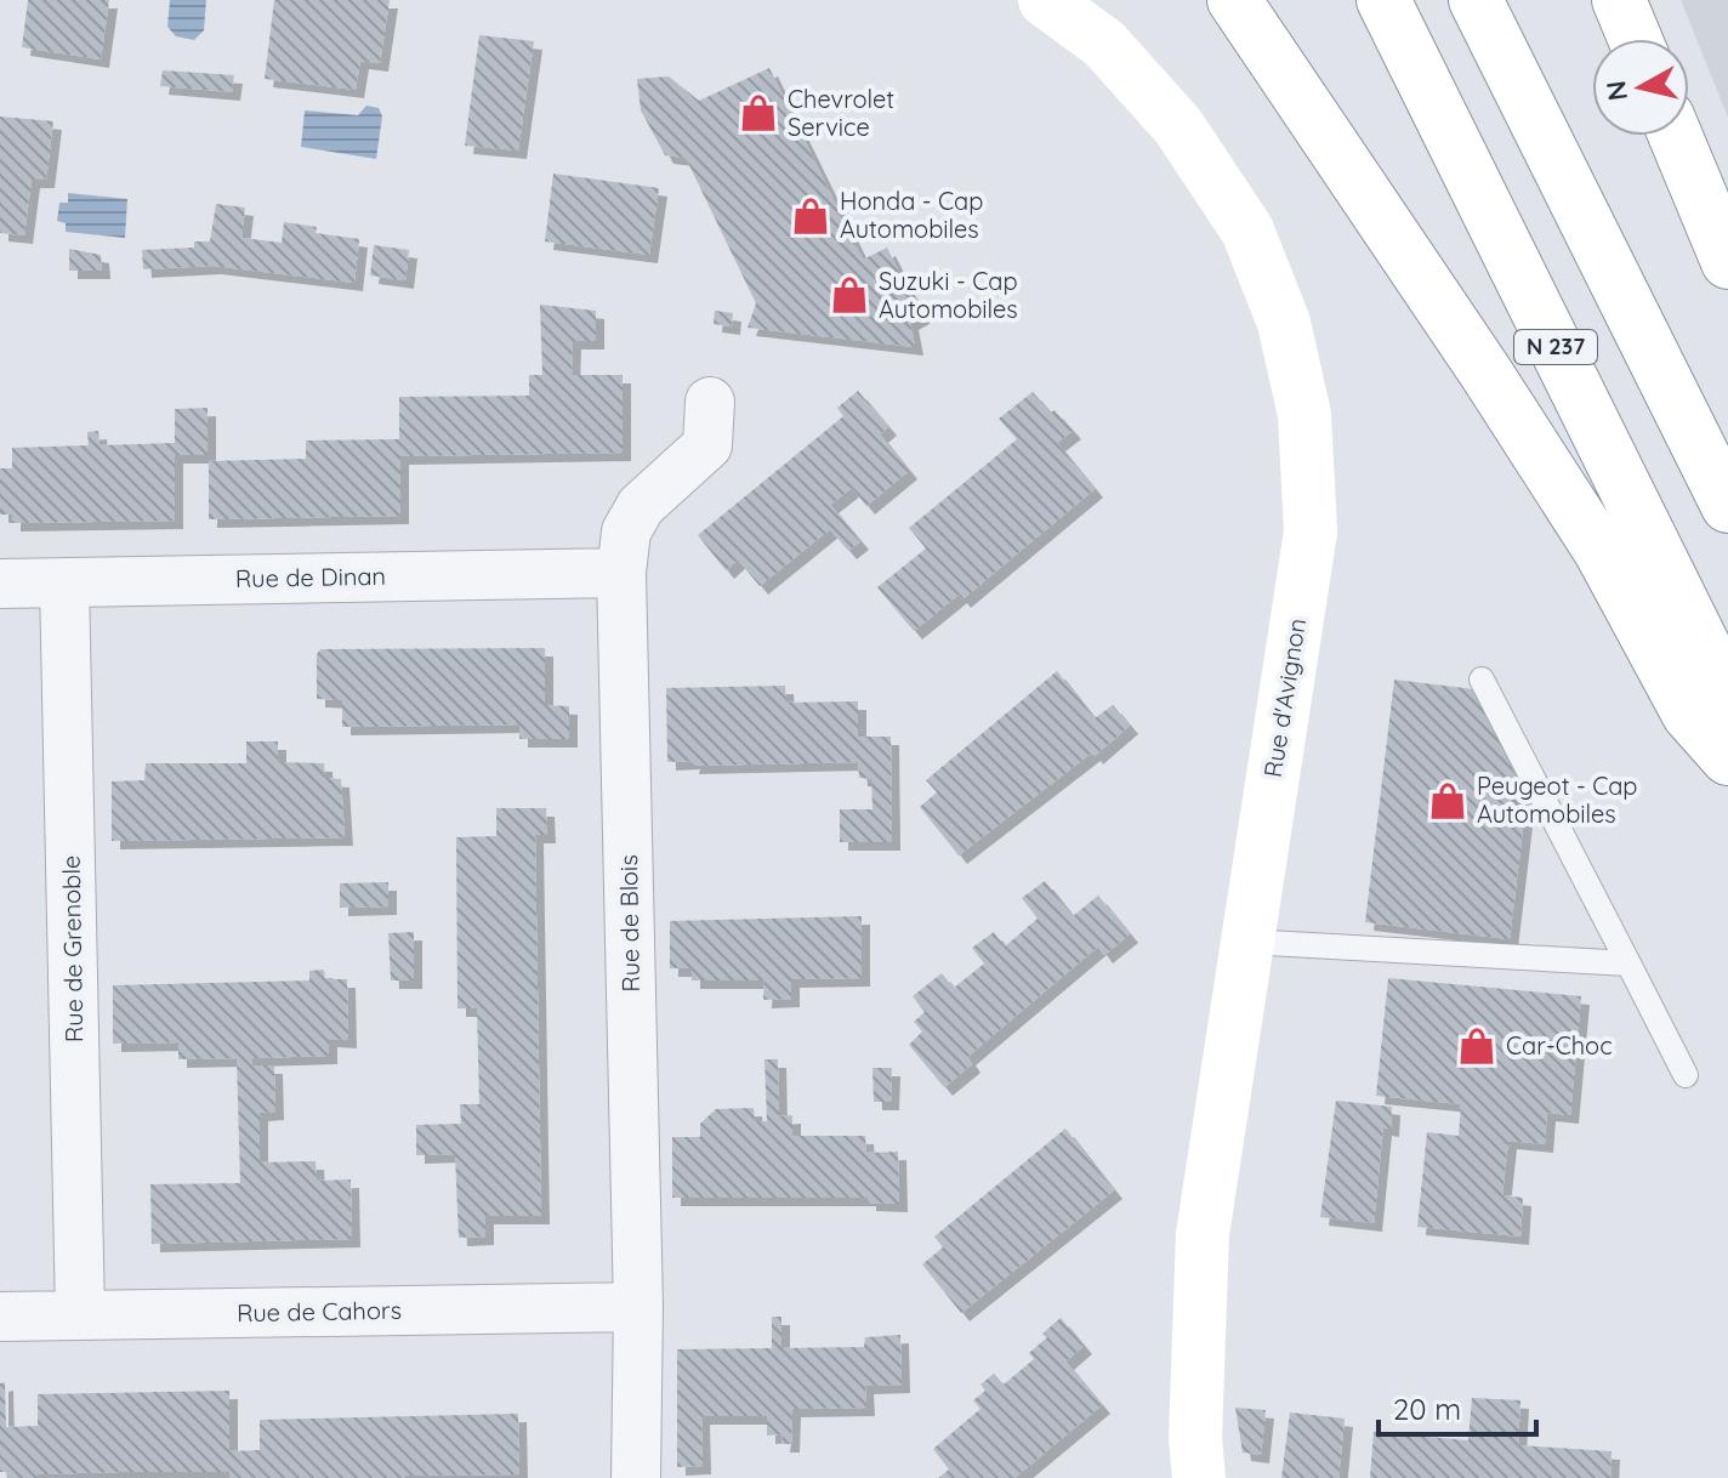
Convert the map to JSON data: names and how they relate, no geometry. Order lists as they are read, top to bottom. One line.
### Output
{"streets":{"main road":["N 237","Rue d'Avignon"],"street":["Rue de Dinan","Rue de Blois","Rue de Grenoble","Rue de Cahors"]},"crossings":[["Rue de Dinan","Rue de Blois"],["Rue de Dinan","Rue de Grenoble"],["Rue de Blois","Rue de Cahors"],["Rue de Grenoble","Rue de Cahors"]],"places":{"shop":["Chevrolet Service","Honda - Cap Automobiles","Suzuki - Cap Automobiles","Peugeot - Cap Automobiles","Car-Choc"]},"scale_bar":"20 m","north":"left"}
